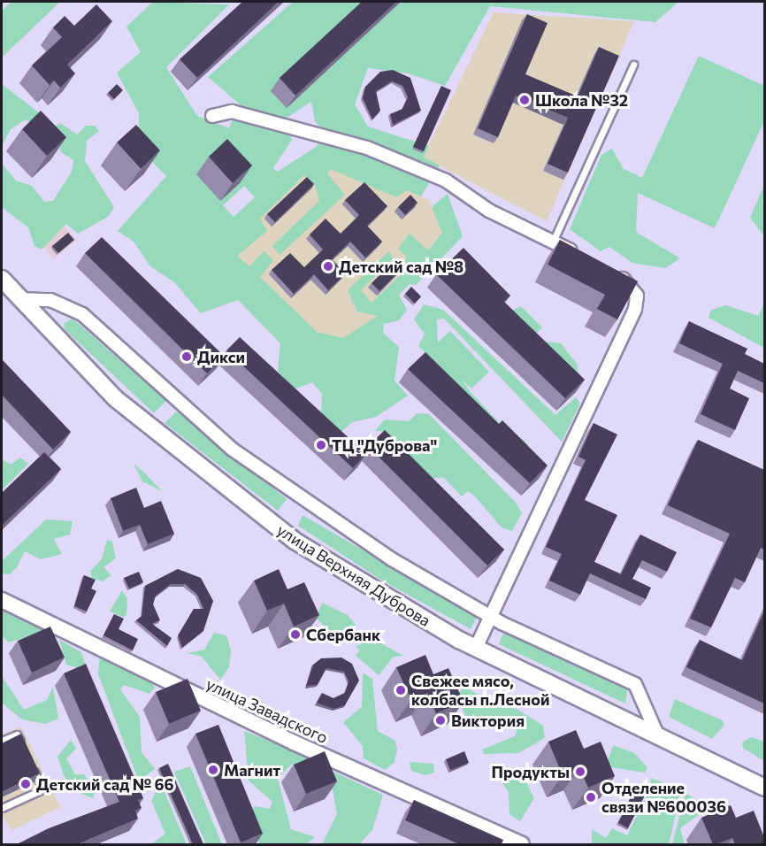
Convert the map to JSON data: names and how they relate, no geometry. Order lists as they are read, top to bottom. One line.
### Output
{"streets":{"main road":["улица Верхняя Дуброва"],"street":["улица Завадского"]},"places":["Школа №32","Детский сад №8","Дикси","ТЦ \"Дуброва\"","Сбербанк","Свежее мясо, колбасы п.Лесной","Виктория","Магнит","Продукты","Детский сад № 66","Отделение связи №600036"]}
